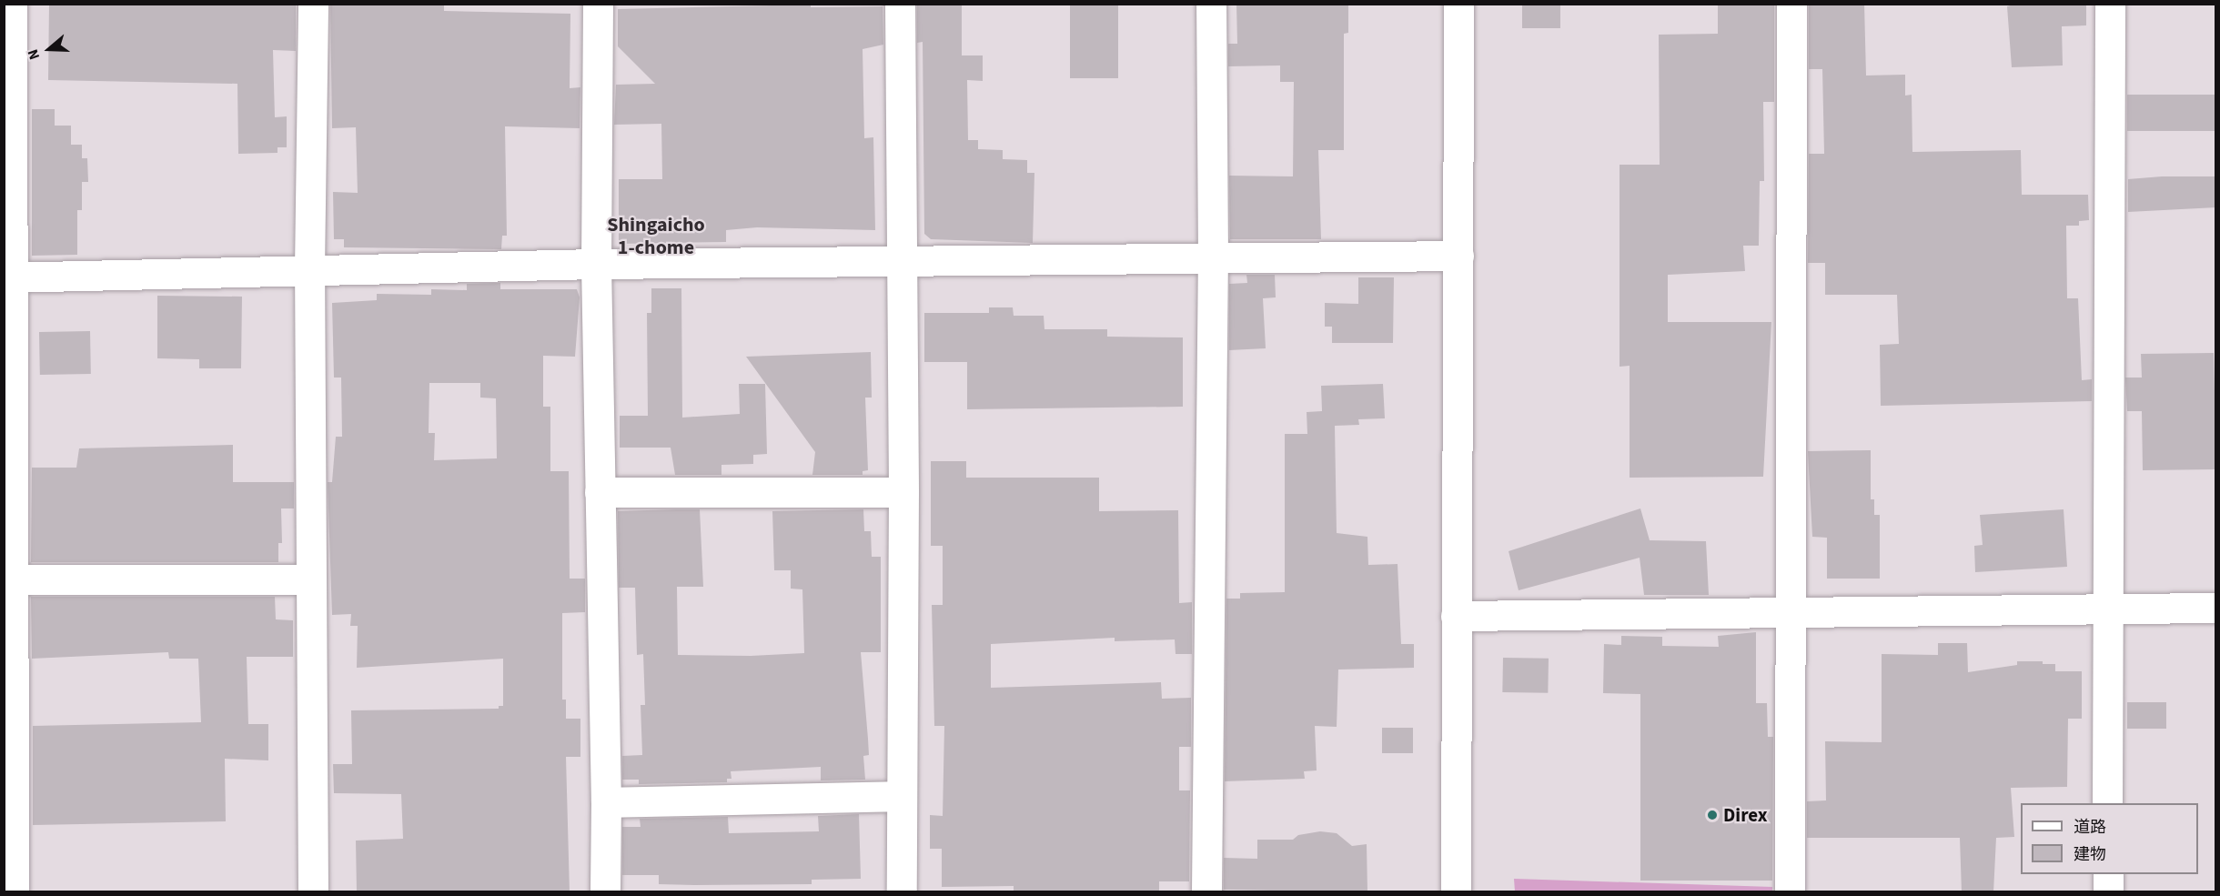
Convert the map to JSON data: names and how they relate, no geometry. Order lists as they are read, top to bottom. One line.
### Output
{"districts":["Shingaicho 1-chome"],"places":["Direx"],"legend":["道路","建物"],"north":"left"}
